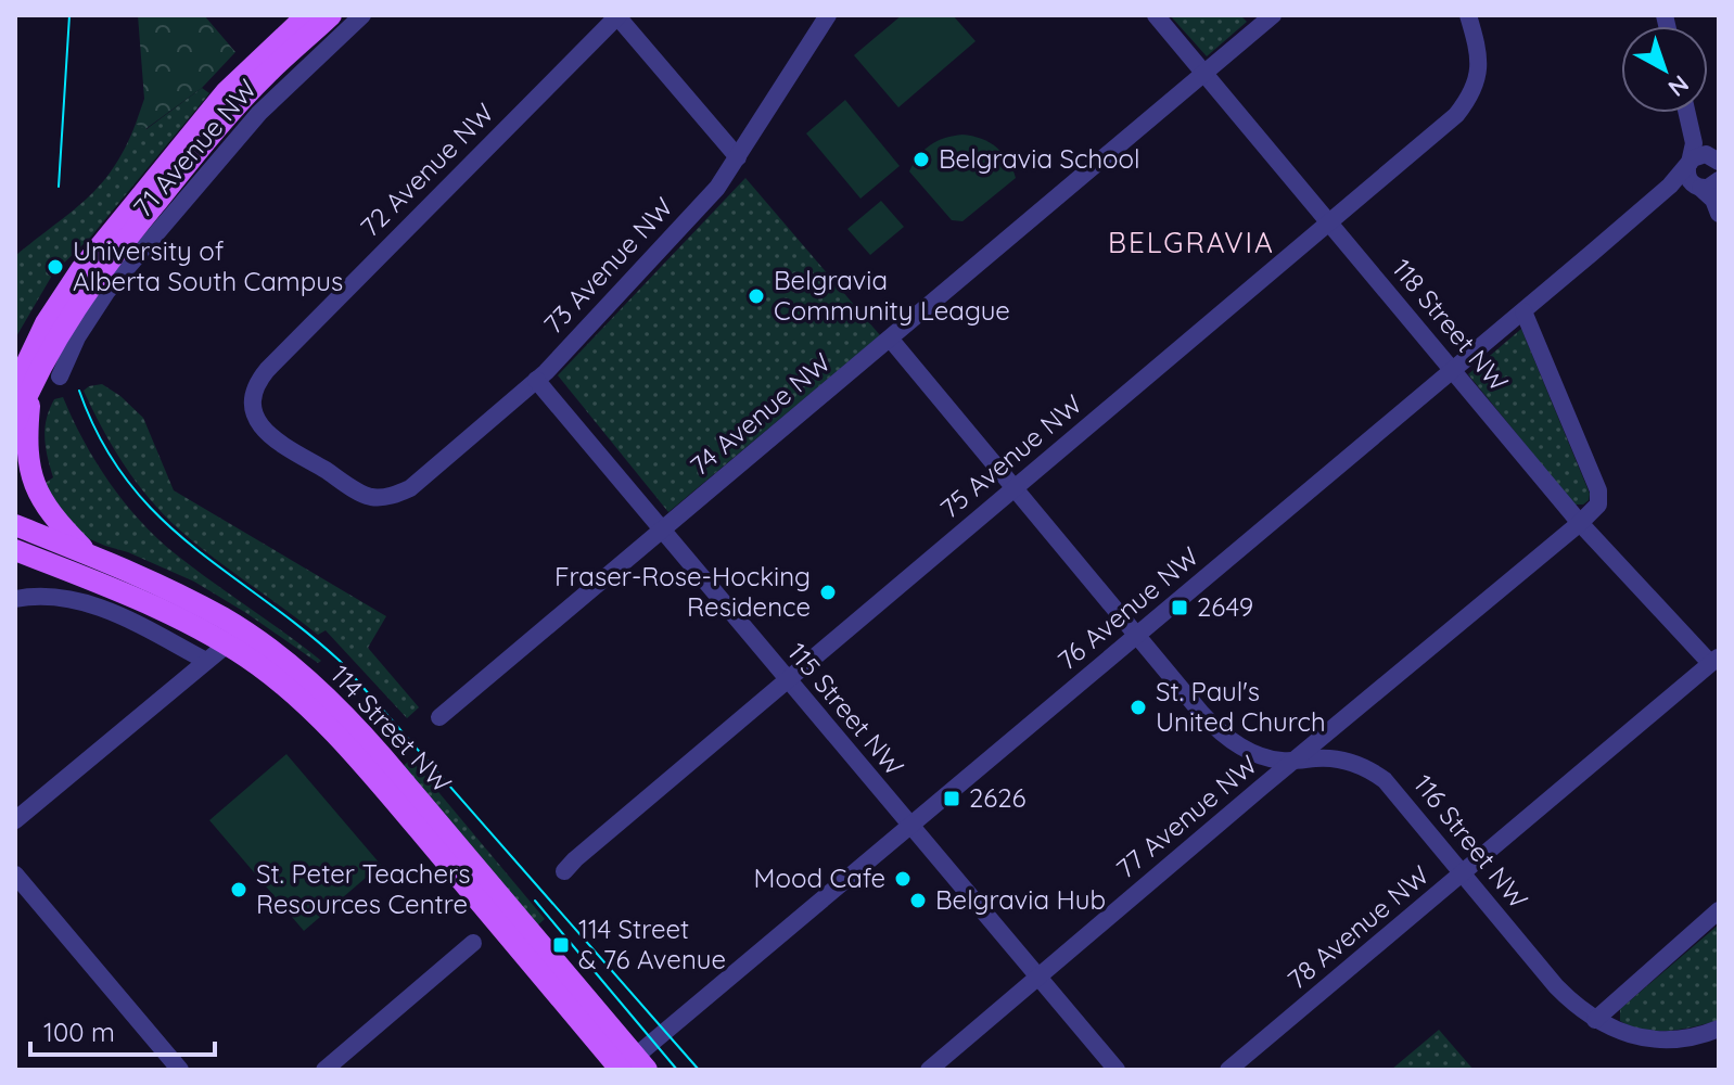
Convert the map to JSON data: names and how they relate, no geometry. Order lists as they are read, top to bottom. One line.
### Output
{"streets":{"main road":["114 Street NW"],"street":["71 Avenue NW","72 Avenue NW","73 Avenue NW","118 Street NW","74 Avenue NW","75 Avenue NW","76 Avenue NW","115 Street NW","77 Avenue NW","116 Street NW","78 Avenue NW"]},"crossings":[["72 Avenue NW","73 Avenue NW"],["73 Avenue NW","115 Street NW"],["118 Street NW","74 Avenue NW"],["118 Street NW","75 Avenue NW"],["118 Street NW","76 Avenue NW"],["118 Street NW","77 Avenue NW"],["118 Street NW","78 Avenue NW"],["74 Avenue NW","115 Street NW"],["74 Avenue NW","116 Street NW"],["75 Avenue NW","115 Street NW"],["75 Avenue NW","116 Street NW"],["76 Avenue NW","115 Street NW"],["76 Avenue NW","114 Street NW"],["76 Avenue NW","116 Street NW"],["115 Street NW","77 Avenue NW"],["77 Avenue NW","116 Street NW"],["116 Street NW","78 Avenue NW"]],"districts":["BELGRAVIA"],"places":{"other":["Belgravia School","University of Alberta South Campus","Belgravia Community League","Fraser-Rose-Hocking Residence","St. Paul's United Church","Mood Cafe","St. Peter Teachers Resources Centre","Belgravia Hub"],"transit":["2649","2626","114 Street & 76 Avenue"]},"scale_bar":"100 m","north":"bottom right"}
